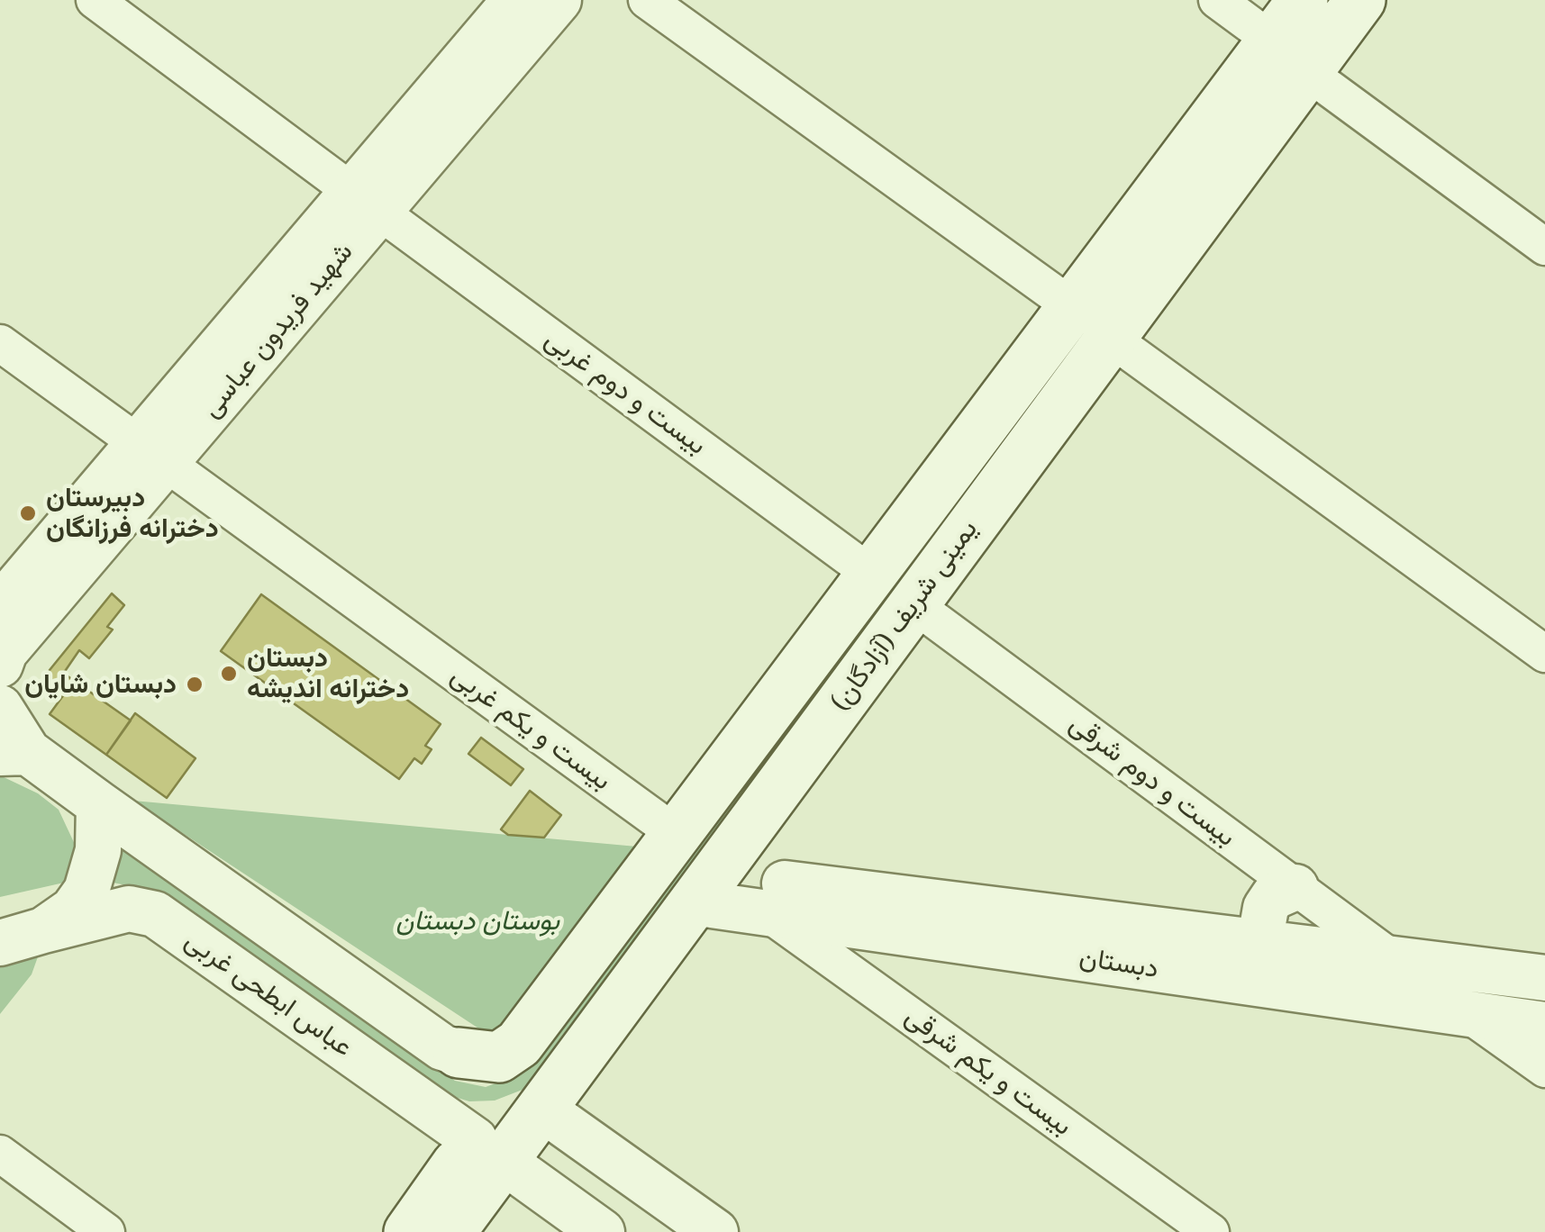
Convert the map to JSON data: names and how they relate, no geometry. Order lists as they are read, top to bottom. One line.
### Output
{"streets":{"main road":["یمینی شریف (آزادگان)"],"street":["شهید فریدون عباسی","بیست و دوم غربی","بیست و یکم غربی","بیست و دوم شرقی","دبستان","عباس ابطحی غربی","بیست و یکم شرقی"]},"crossings":[["شهید فریدون عباسی","بیست و دوم غربی"],["شهید فریدون عباسی","بیست و یکم غربی"],["بیست و دوم غربی","یمینی شریف (آزادگان)"],["یمینی شریف (آزادگان)","بیست و یکم غربی"],["یمینی شریف (آزادگان)","بیست و دوم شرقی"],["یمینی شریف (آزادگان)","دبستان"],["یمینی شریف (آزادگان)","عباس ابطحی غربی"],["بیست و دوم شرقی","دبستان"],["دبستان","بیست و یکم شرقی"]],"parks":["بوستان دبستان"],"places":["دبیرستان دخترانه فرزانگان","دبستان دخترانه اندیشه","دبستان شایان"]}
